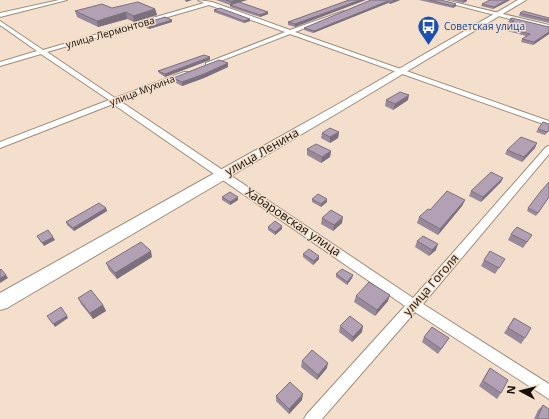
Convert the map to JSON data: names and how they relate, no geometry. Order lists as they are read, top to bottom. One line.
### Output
{"streets":{"main road":["улица Ленина"],"street":["улица Лермонтова","улица Мухина","Хабаровская улица","улица Гоголя"]},"crossings":[["улица Лермонтова","Хабаровская улица"],["улица Мухина","Хабаровская улица"],["улица Ленина","Хабаровская улица"],["Хабаровская улица","улица Гоголя"]],"places":{"bus stop":["Советская улица"]},"north":"left"}
